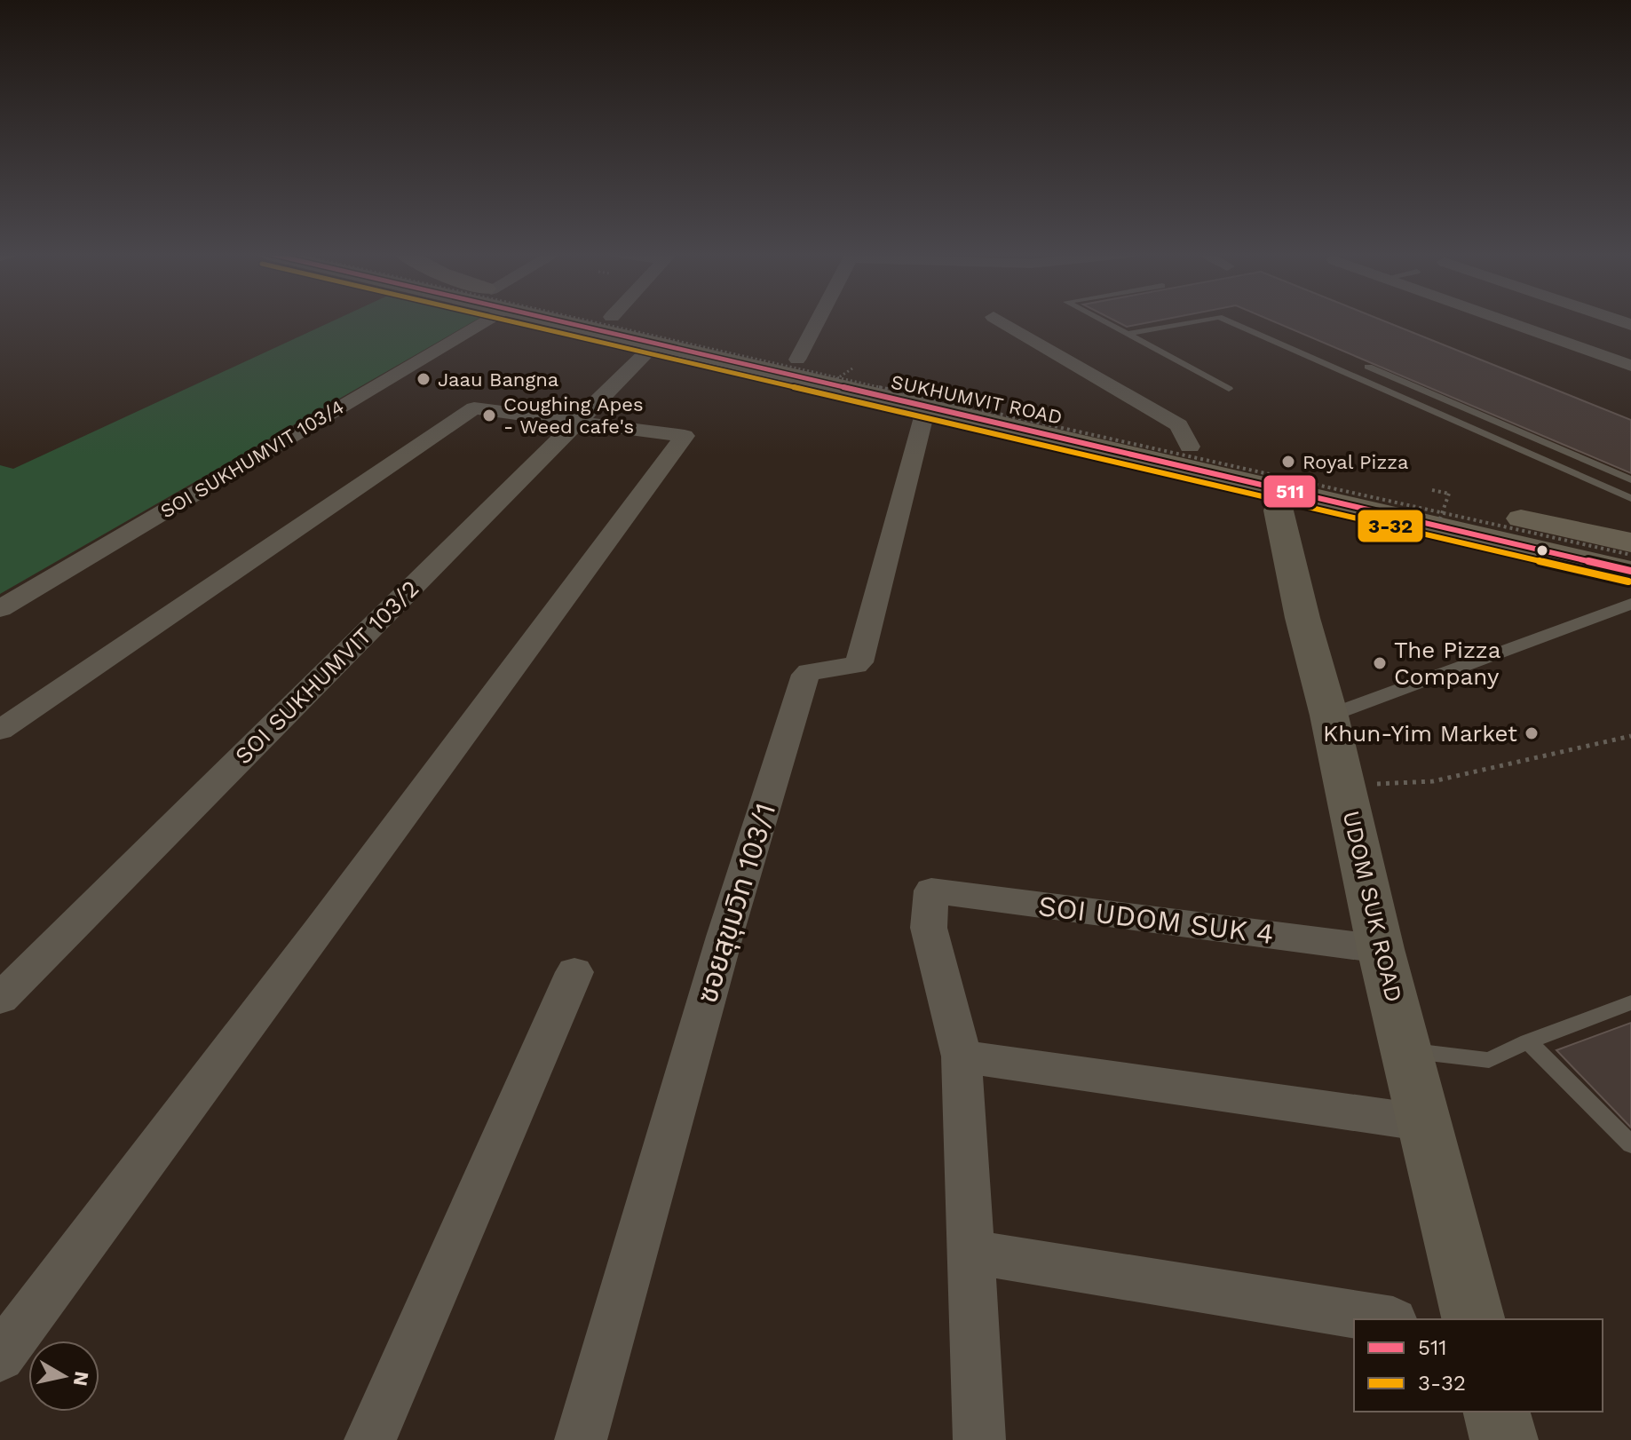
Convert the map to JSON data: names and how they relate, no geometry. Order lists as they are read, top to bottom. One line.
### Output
{"streets":{"main road":["SUKHUMVIT ROAD","UDOM SUK ROAD"],"street":["SOI SUKHUMVIT 103/4","SOI SUKHUMVIT 103/2","ซอยสุขุมวิท 103/1","SOI UDOM SUK 4"]},"crossings":[["SUKHUMVIT ROAD","SOI SUKHUMVIT 103/2"],["SUKHUMVIT ROAD","ซอยสุขุมวิท 103/1"],["SUKHUMVIT ROAD","UDOM SUK ROAD"],["UDOM SUK ROAD","SOI UDOM SUK 4"]],"places":["Jaau Bangna","Coughing Apes - Weed cafe's","Royal Pizza","The Pizza Company","Khun-Yim Market"],"lines":["transit line 511","transit line 3-32"],"legend":["511","3-32"],"north":"right"}
